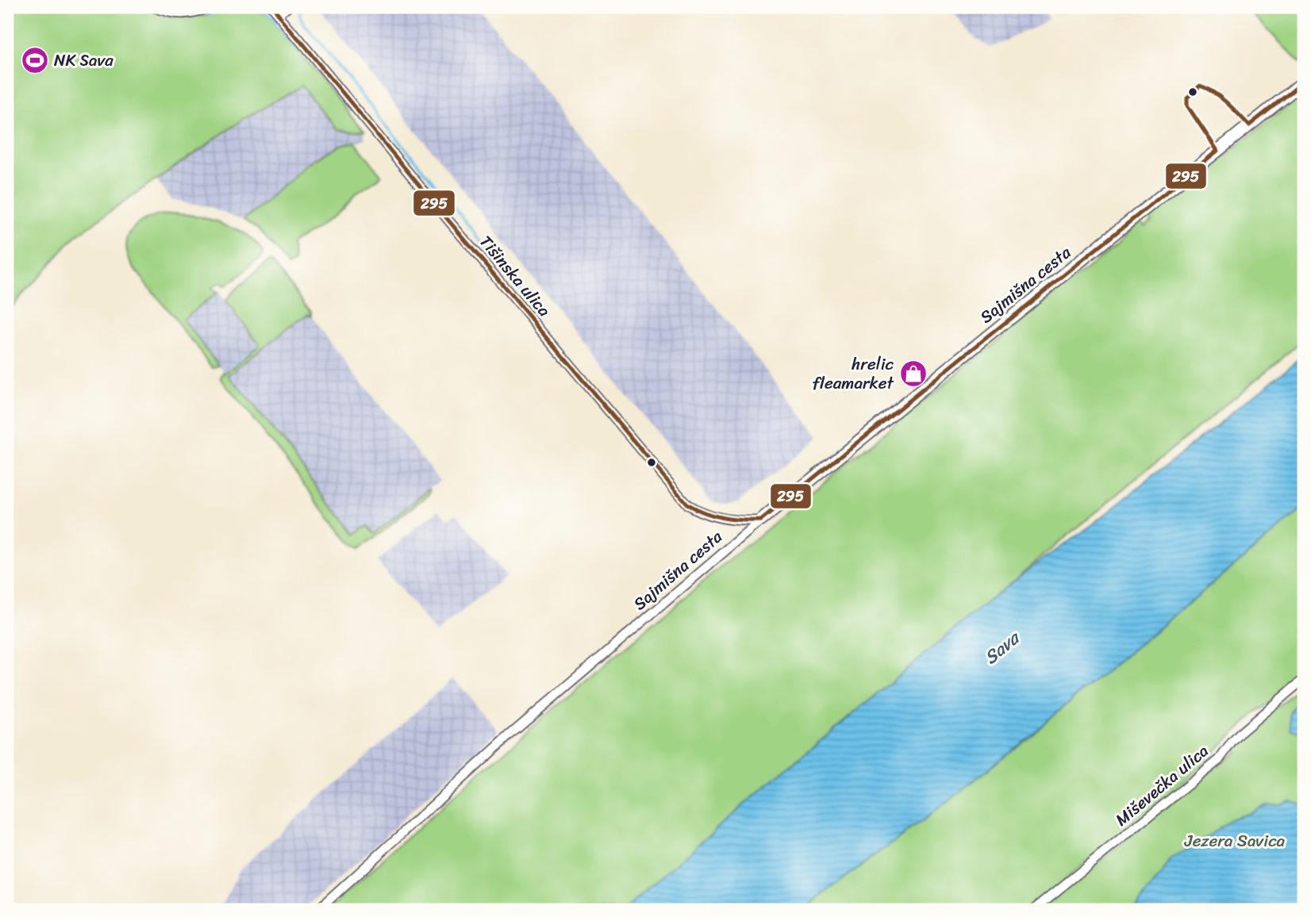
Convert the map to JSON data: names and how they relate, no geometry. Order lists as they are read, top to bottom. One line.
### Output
{"streets":{"street":["Tišinska ulica","Sajmišna cesta","Miševečka ulica"]},"crossings":[["Tišinska ulica","Sajmišna cesta"]],"water":["Sava"],"parks":["Jezera Savica"],"places":{"sports":["NK Sava"],"shop":["hrelic fleamarket"]},"lines":["transit line 295"]}
